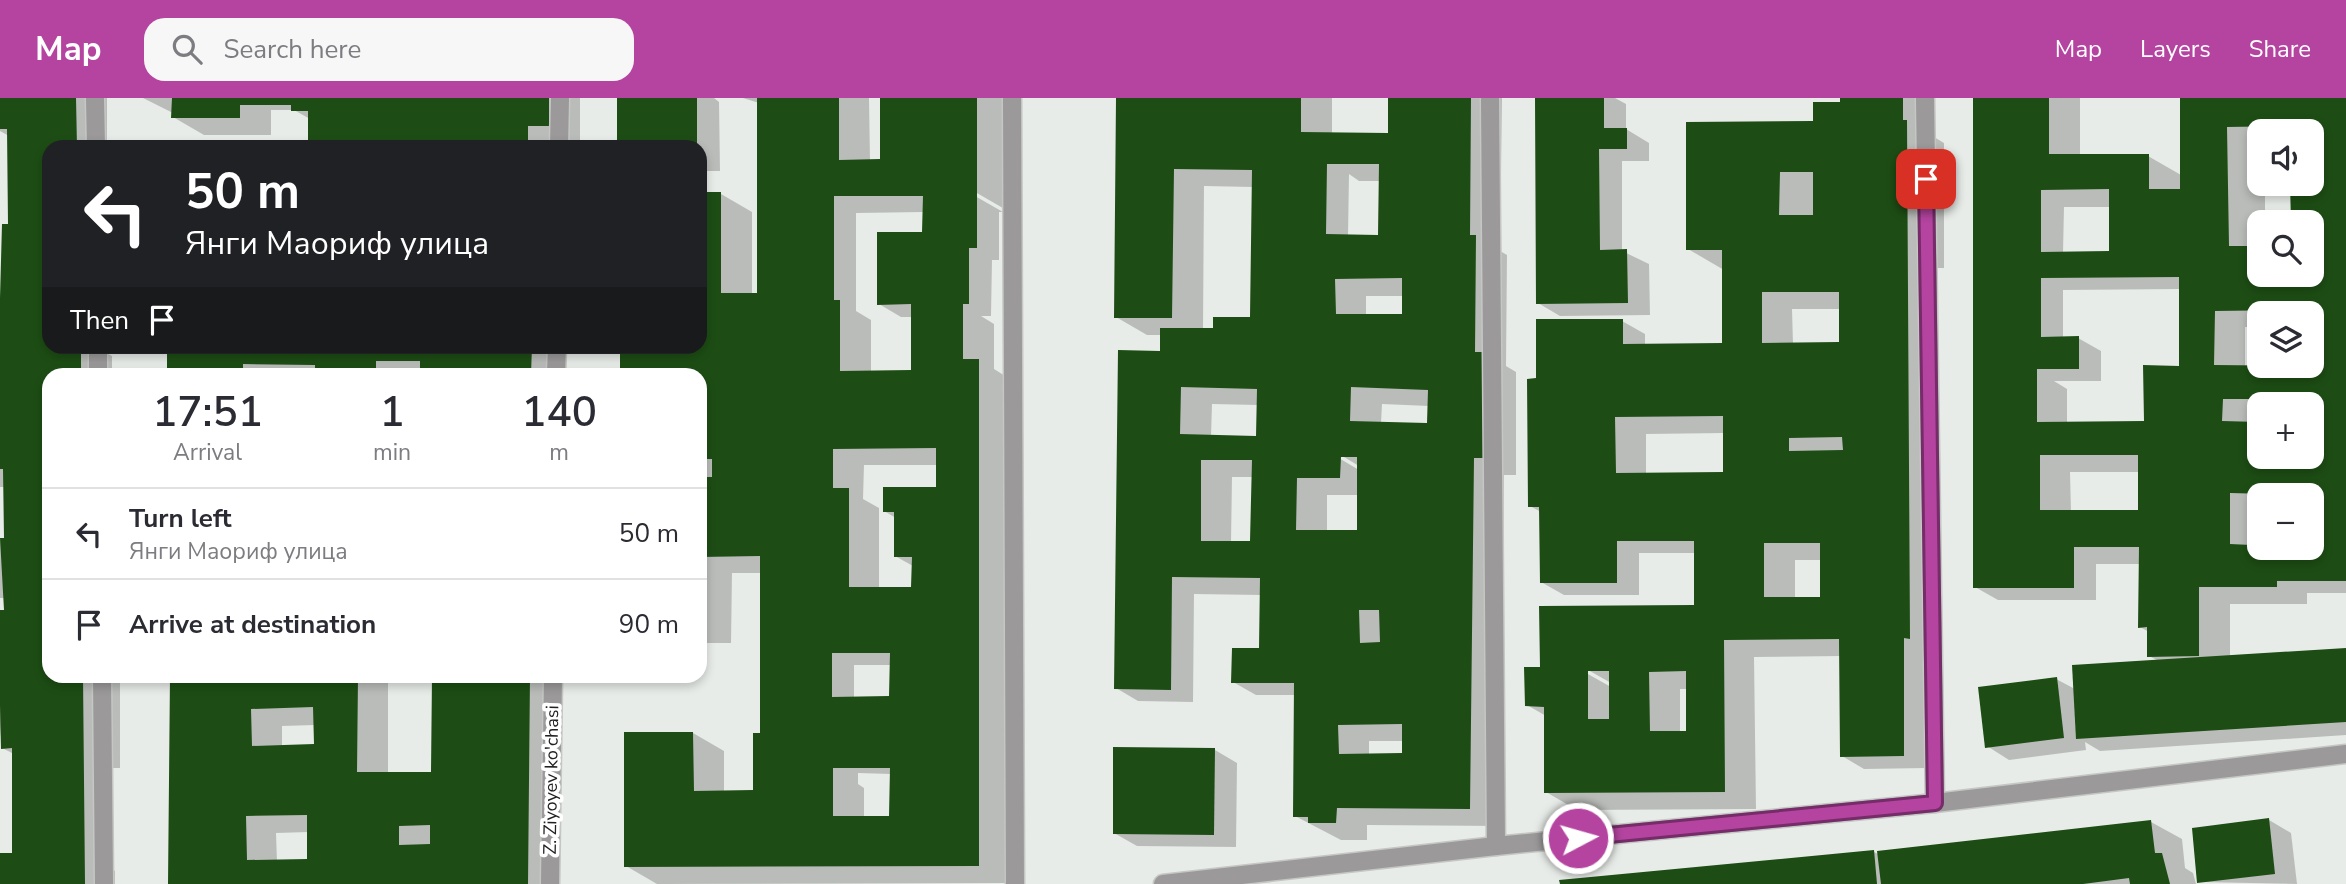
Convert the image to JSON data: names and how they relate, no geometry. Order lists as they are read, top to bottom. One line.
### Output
{"streets":{"street":["Z. Ziyoyev ko'chasi"]},"page":{"header":"Map","search":"Search here","nav":["Map","Layers","Share"],"map_buttons":["+","−"],"turn":["50 m","Янги Маориф улица"],"then":"Then","eta":["17:51","Arrival","1","min","140","m"],"list":[{"name":"Turn left","note":"Янги Маориф улица","value":"50 m"},{"name":"Arrive at destination","value":"90 m"}]}}
